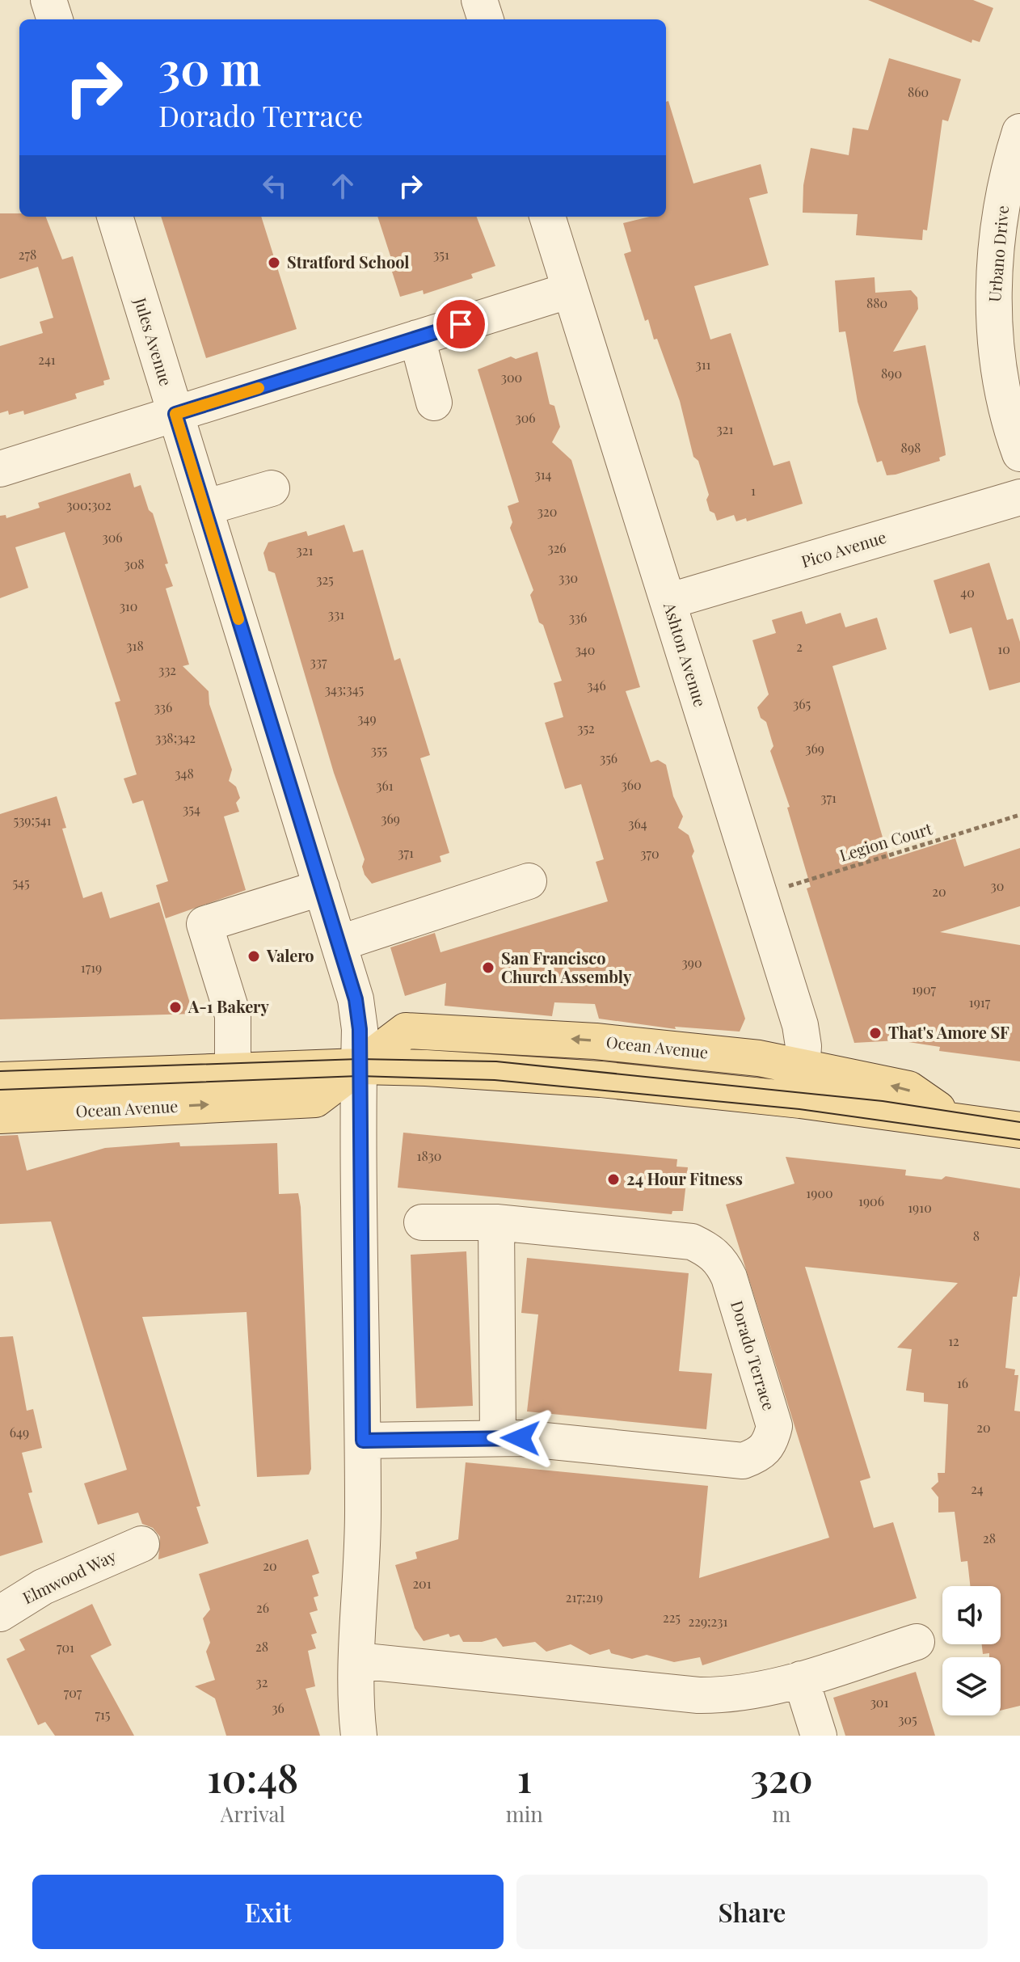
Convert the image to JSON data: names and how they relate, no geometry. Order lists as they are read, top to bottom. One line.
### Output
{"streets":{"main road":["Ocean Avenue"],"street":["Urbano Drive","Jules Avenue","Pico Avenue","Ashton Avenue","Dorado Terrace","Elmwood Way"],"path":["Legion Court"]},"crossings":[["Jules Avenue","Ocean Avenue"],["Pico Avenue","Ashton Avenue"],["Ashton Avenue","Legion Court"],["Ashton Avenue","Ocean Avenue"]],"places":["Stratford School","Valero","San Francisco Church Assembly","A-1 Bakery","That's Amore SF","24 Hour Fitness"],"house_numbers":["860","278","351","880","241","311","890","300","306","321","898","314","1","300;302","320","306","326","321","308","330","325","40","310","331","336","318","2","10","340","337","332","346","343;345","365","336","349","352","338;342","369","355","356","348","360","361","371","354","369","539;541","364","371","370","545","30","20","390","1719","1907","1917","1830","1900","1906","1910","8","12","16","20","649","24","28","20","201","217;219","26","225","229;231","28","701","32","707","301","36","715","305"],"page":{"turn":["30 m","Dorado Terrace"],"eta":["10:48","Arrival","1","min","320","m"],"buttons":["Exit","Share"]}}
